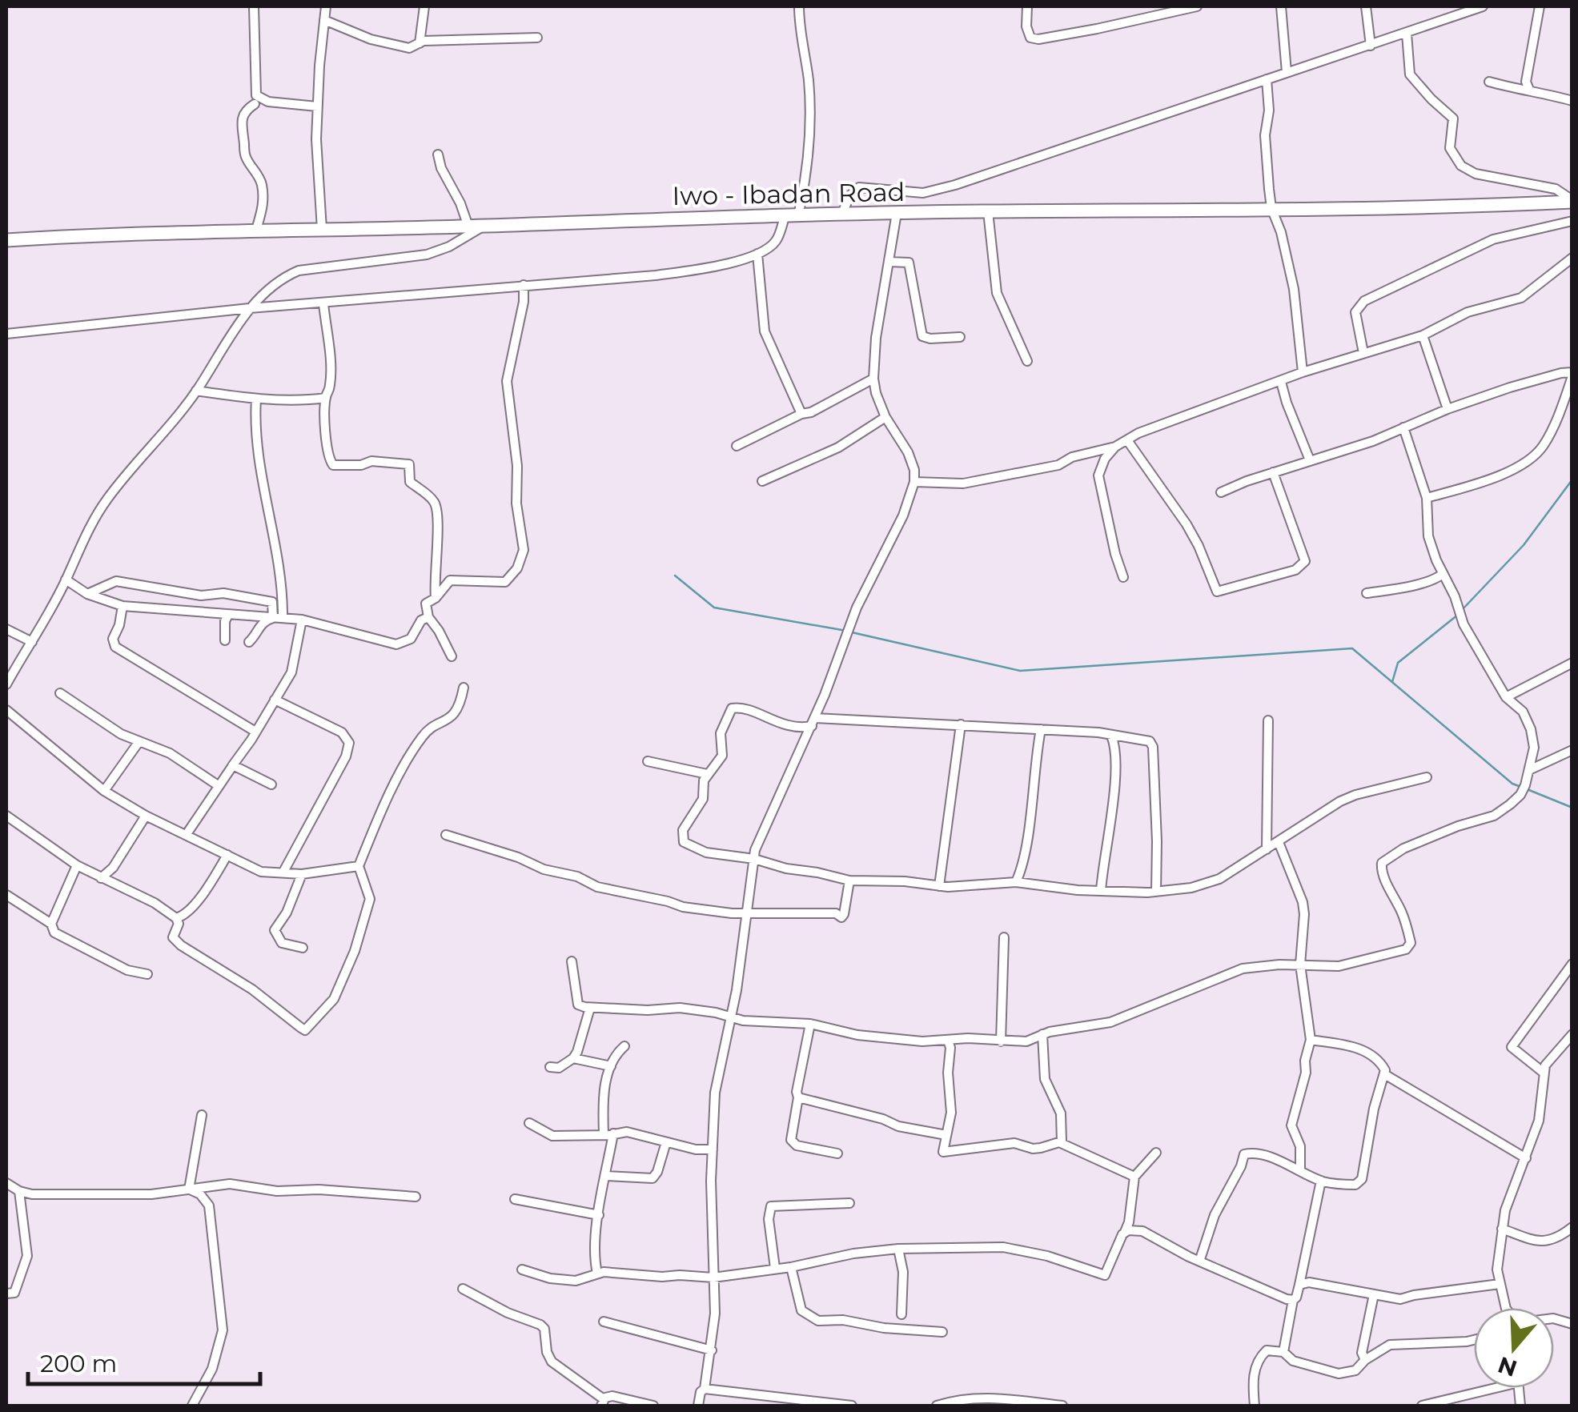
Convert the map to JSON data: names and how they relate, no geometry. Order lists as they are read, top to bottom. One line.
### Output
{"streets":{"main road":["Iwo - Ibadan Road"]},"scale_bar":"200 m","north":"bottom"}
